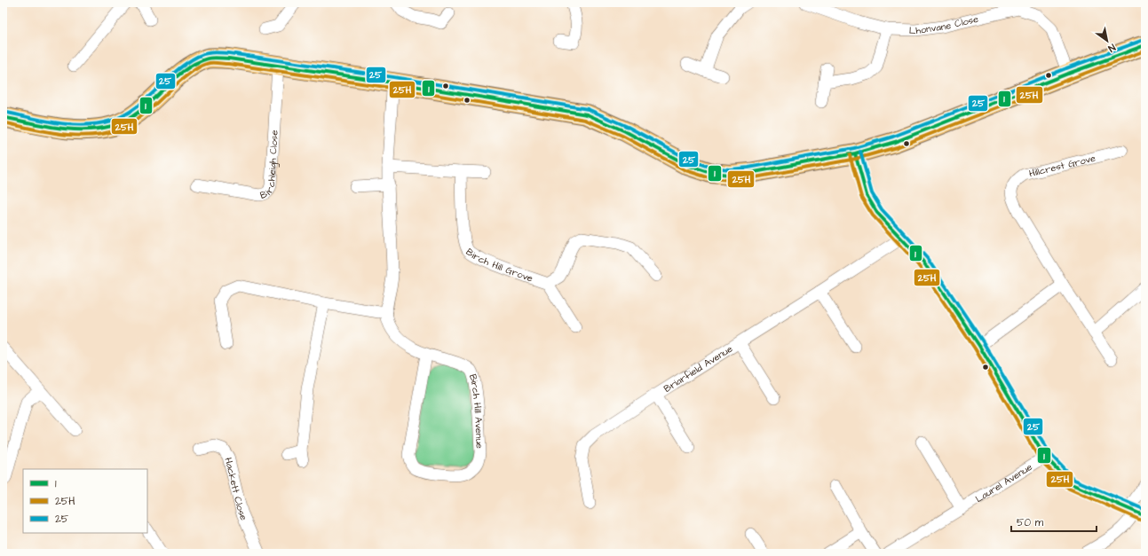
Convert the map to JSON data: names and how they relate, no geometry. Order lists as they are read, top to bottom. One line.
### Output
{"streets":{"street":["Lhonvane Close","Birchleigh Close","Hillcrest Grove","Birch Hill Grove","Briarfield Avenue","Birch Hill Avenue","Laurel Avenue","Hackett Close"]},"lines":["transit line 25","transit line 1","transit line 25H"],"legend":["1","25H","25"],"scale_bar":"50 m","north":"bottom right"}
